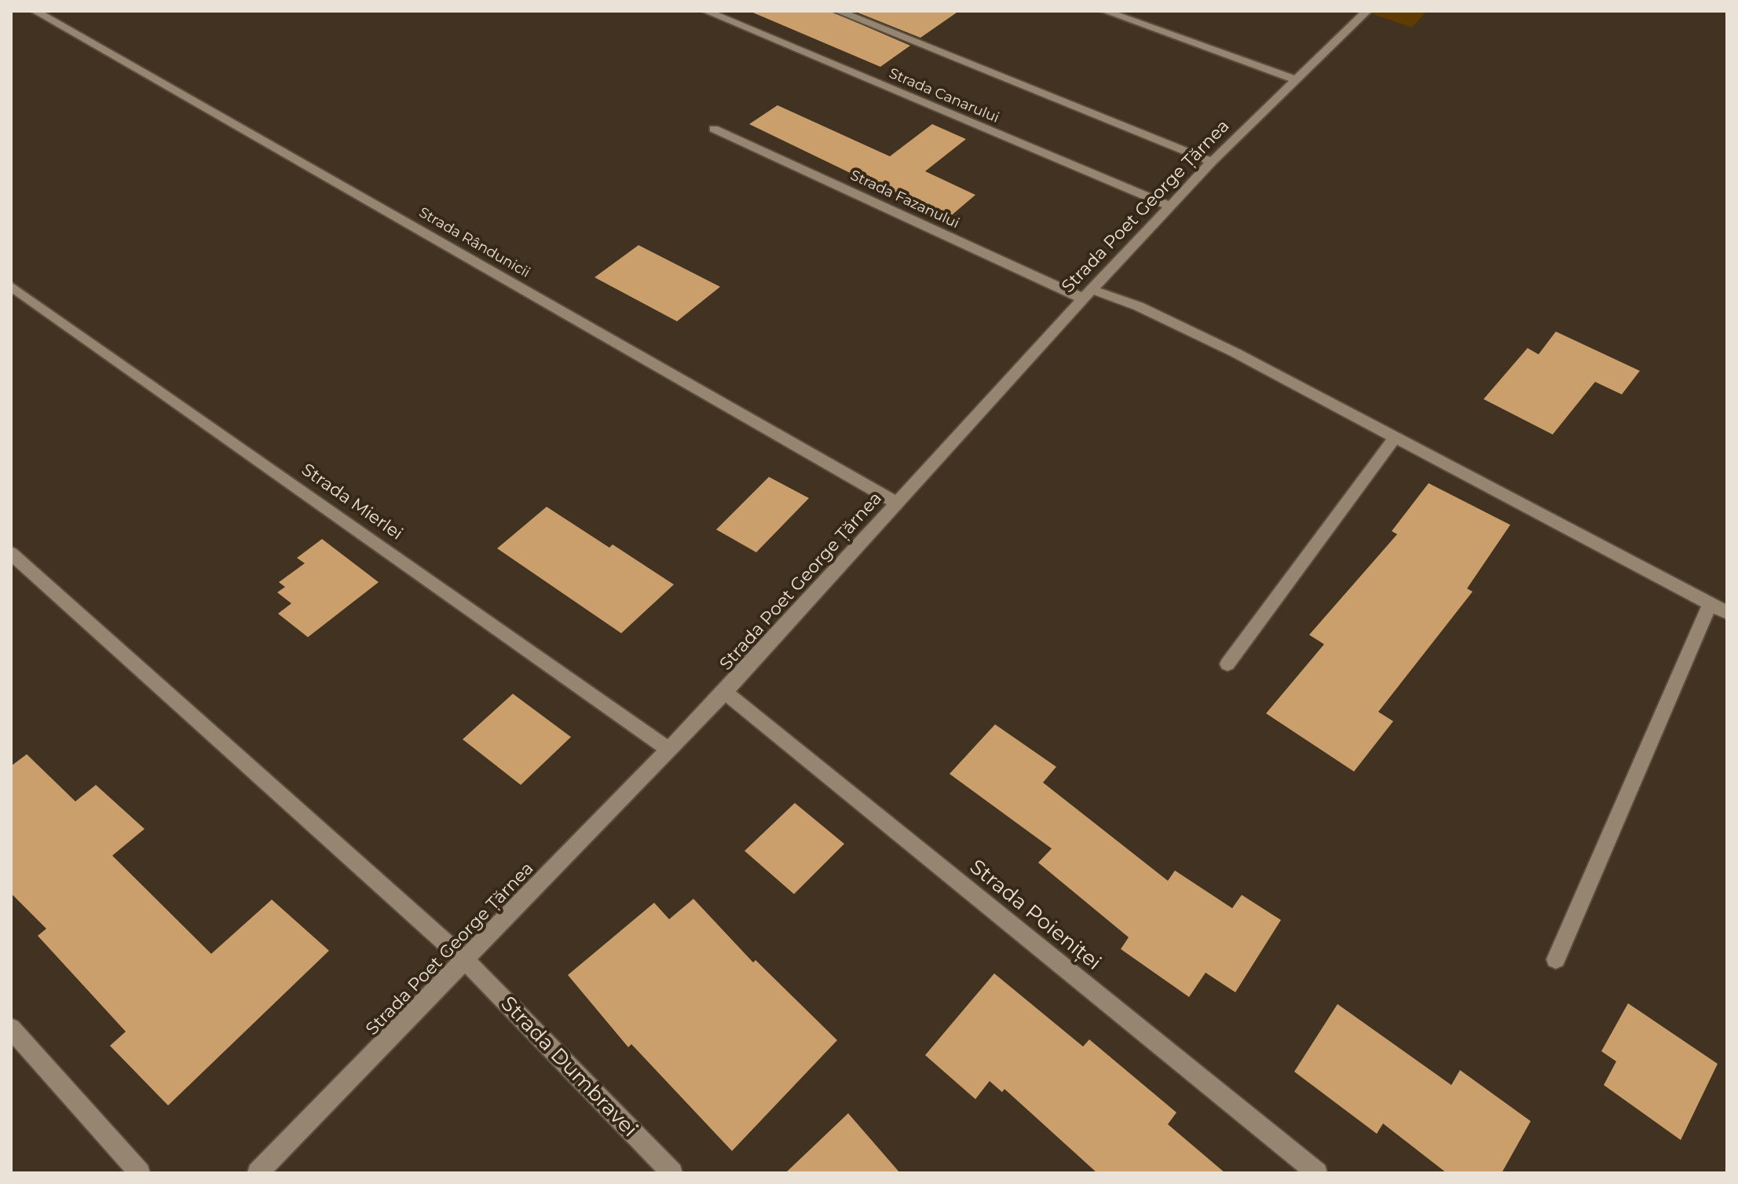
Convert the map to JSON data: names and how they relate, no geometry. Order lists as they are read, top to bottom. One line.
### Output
{"streets":{"street":["Strada Canarului","Strada Fazanului","Strada Poet George Țărnea","Strada Rândunicii","Strada Mierlei","Strada Poieniței","Strada Dumbravei"]},"crossings":[["Strada Canarului","Strada Poet George Țărnea"],["Strada Fazanului","Strada Poet George Țărnea"],["Strada Poet George Țărnea","Strada Rândunicii"],["Strada Poet George Țărnea","Strada Mierlei"],["Strada Poet George Țărnea","Strada Poieniței"],["Strada Poet George Țărnea","Strada Dumbravei"]]}
